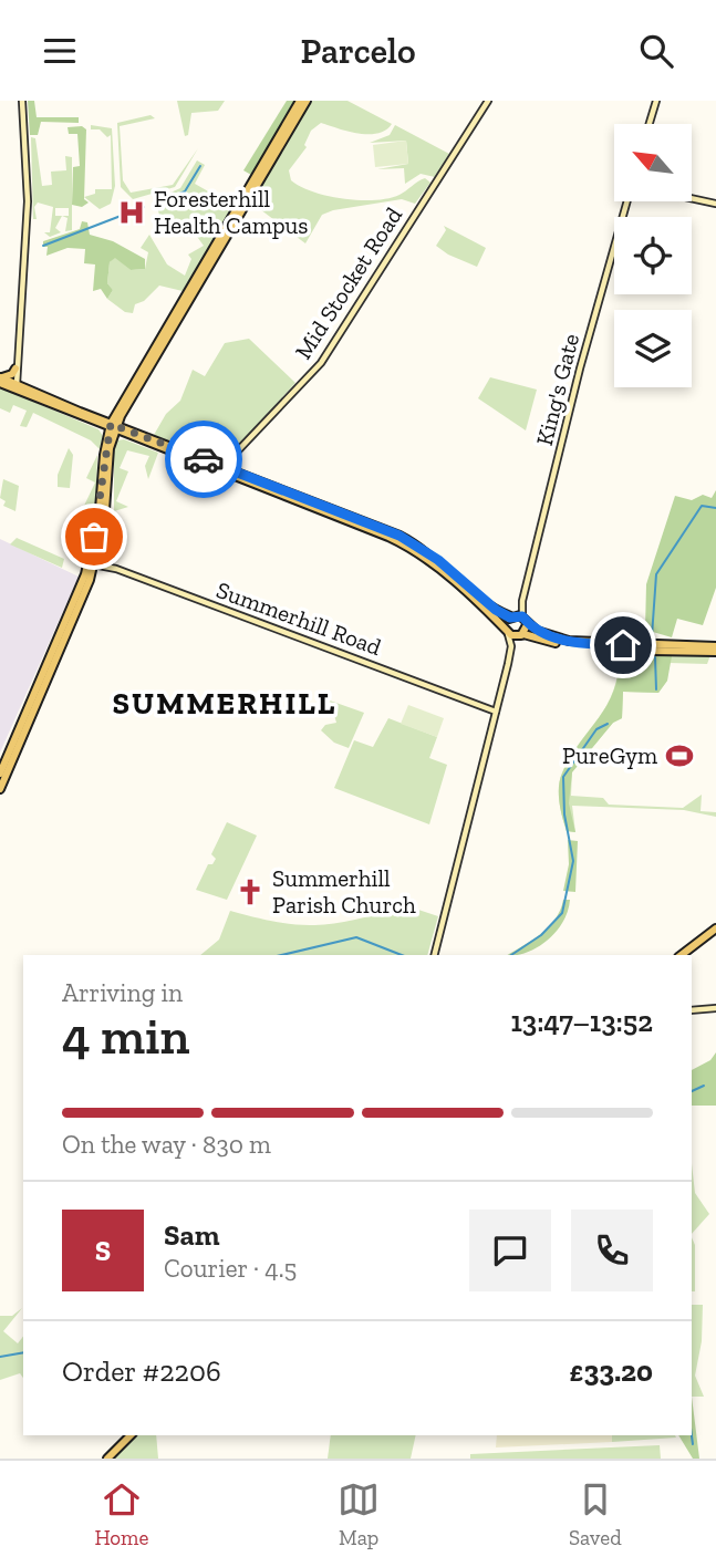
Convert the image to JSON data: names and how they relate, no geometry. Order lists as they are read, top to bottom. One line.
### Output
{"streets":{"street":["Mid Stocket Road","King's Gate","Summerhill Road"]},"districts":["SUMMERHILL"],"places":{"hospital":["Foresterhill Health Campus"],"sports":["PureGym"],"church":["Summerhill Parish Church"]},"north":"top left","page":{"header":"Parcelo","heading":["4 min","Arriving in","13:47–13:52"],"panel":["Sam","Courier · 4.5","Order #2206","£33.20"],"bar":"On the way · 830 m","round":"S","tabs":["Home","Map","Saved"]}}
